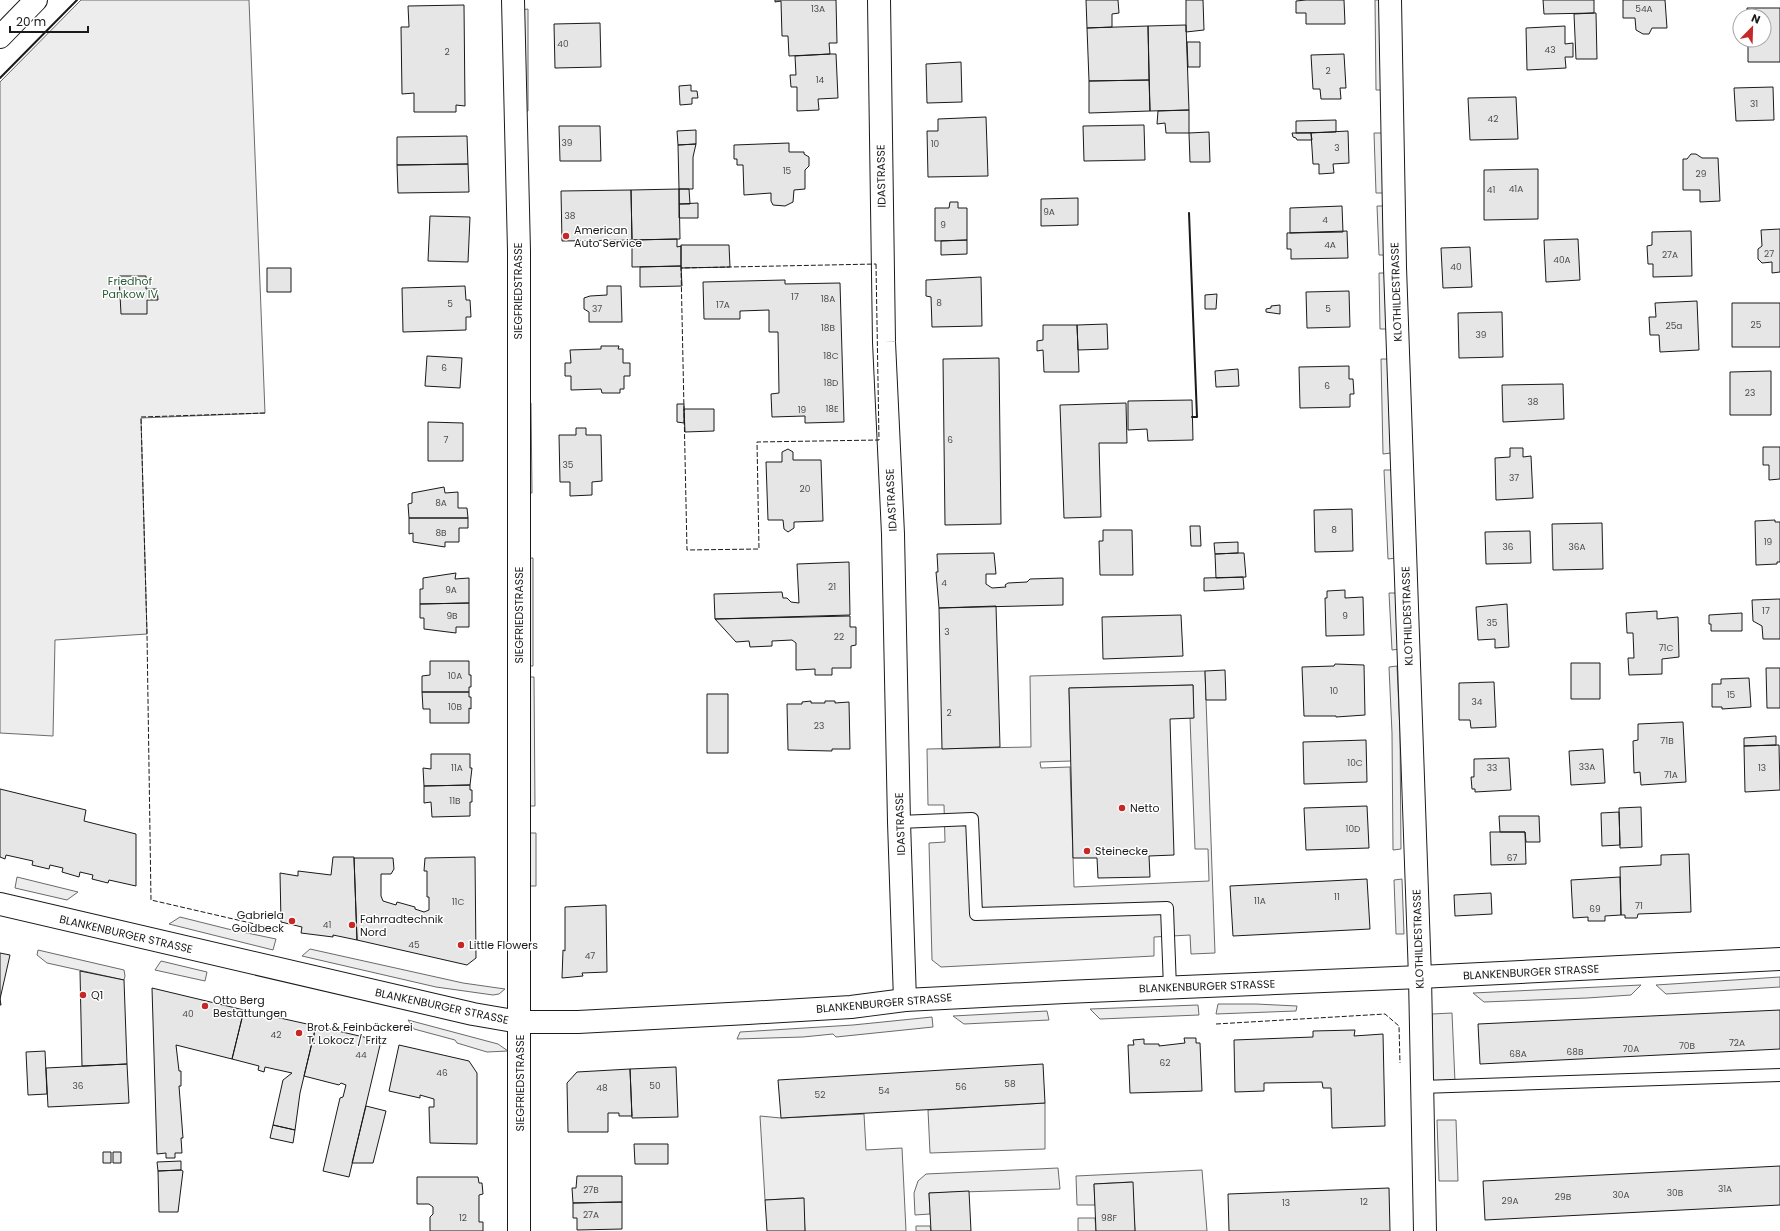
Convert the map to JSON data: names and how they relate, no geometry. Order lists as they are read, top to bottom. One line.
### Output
{"streets":{"street":["IDASTRASSE","SIEGFRIEDSTRASSE","KLOTHILDESTRASSE","BLANKENBURGER STRASSE"]},"crossings":[["IDASTRASSE","BLANKENBURGER STRASSE"],["SIEGFRIEDSTRASSE","BLANKENBURGER STRASSE"],["KLOTHILDESTRASSE","BLANKENBURGER STRASSE"]],"parks":["Friedhof Pankow IV"],"places":["American Auto Service","Netto","Steinecke","Gabriela Goldbeck","Fahrradtechnik Nord","Little Flowers","Q1","Otto Berg Bestattungen","Brot & Feinbäckerei T. Lokocz / Fritz"],"house_numbers":["13A","54A","40","43","2","2","14","31","42","39","10","3","15","29","41A","41","9A","38","4","9","4A","27","27A","40A","40","17","18A","8","5","17A","37","5","25","25a","18B","39","18C","6","18D","6","23","38","18E","19","7","6","35","37","20","8A","8","8B","19","36","36A","4","21","9A","17","9B","9","35","3","22","71C","10A","10","15","34","10B","2","23","71B","10C","33A","11A","33","13","71A","11B","10D","67","11","11A","11C","71","69","41","45","47","40","42","72A","70B","70A","68B","68A","44","62","46","58","36","50","56","48","54","52","31A","27B","30B","30A","29B","29A","12","13","27A","12","98F"],"scale_bar":"20 m","north":"top right"}
